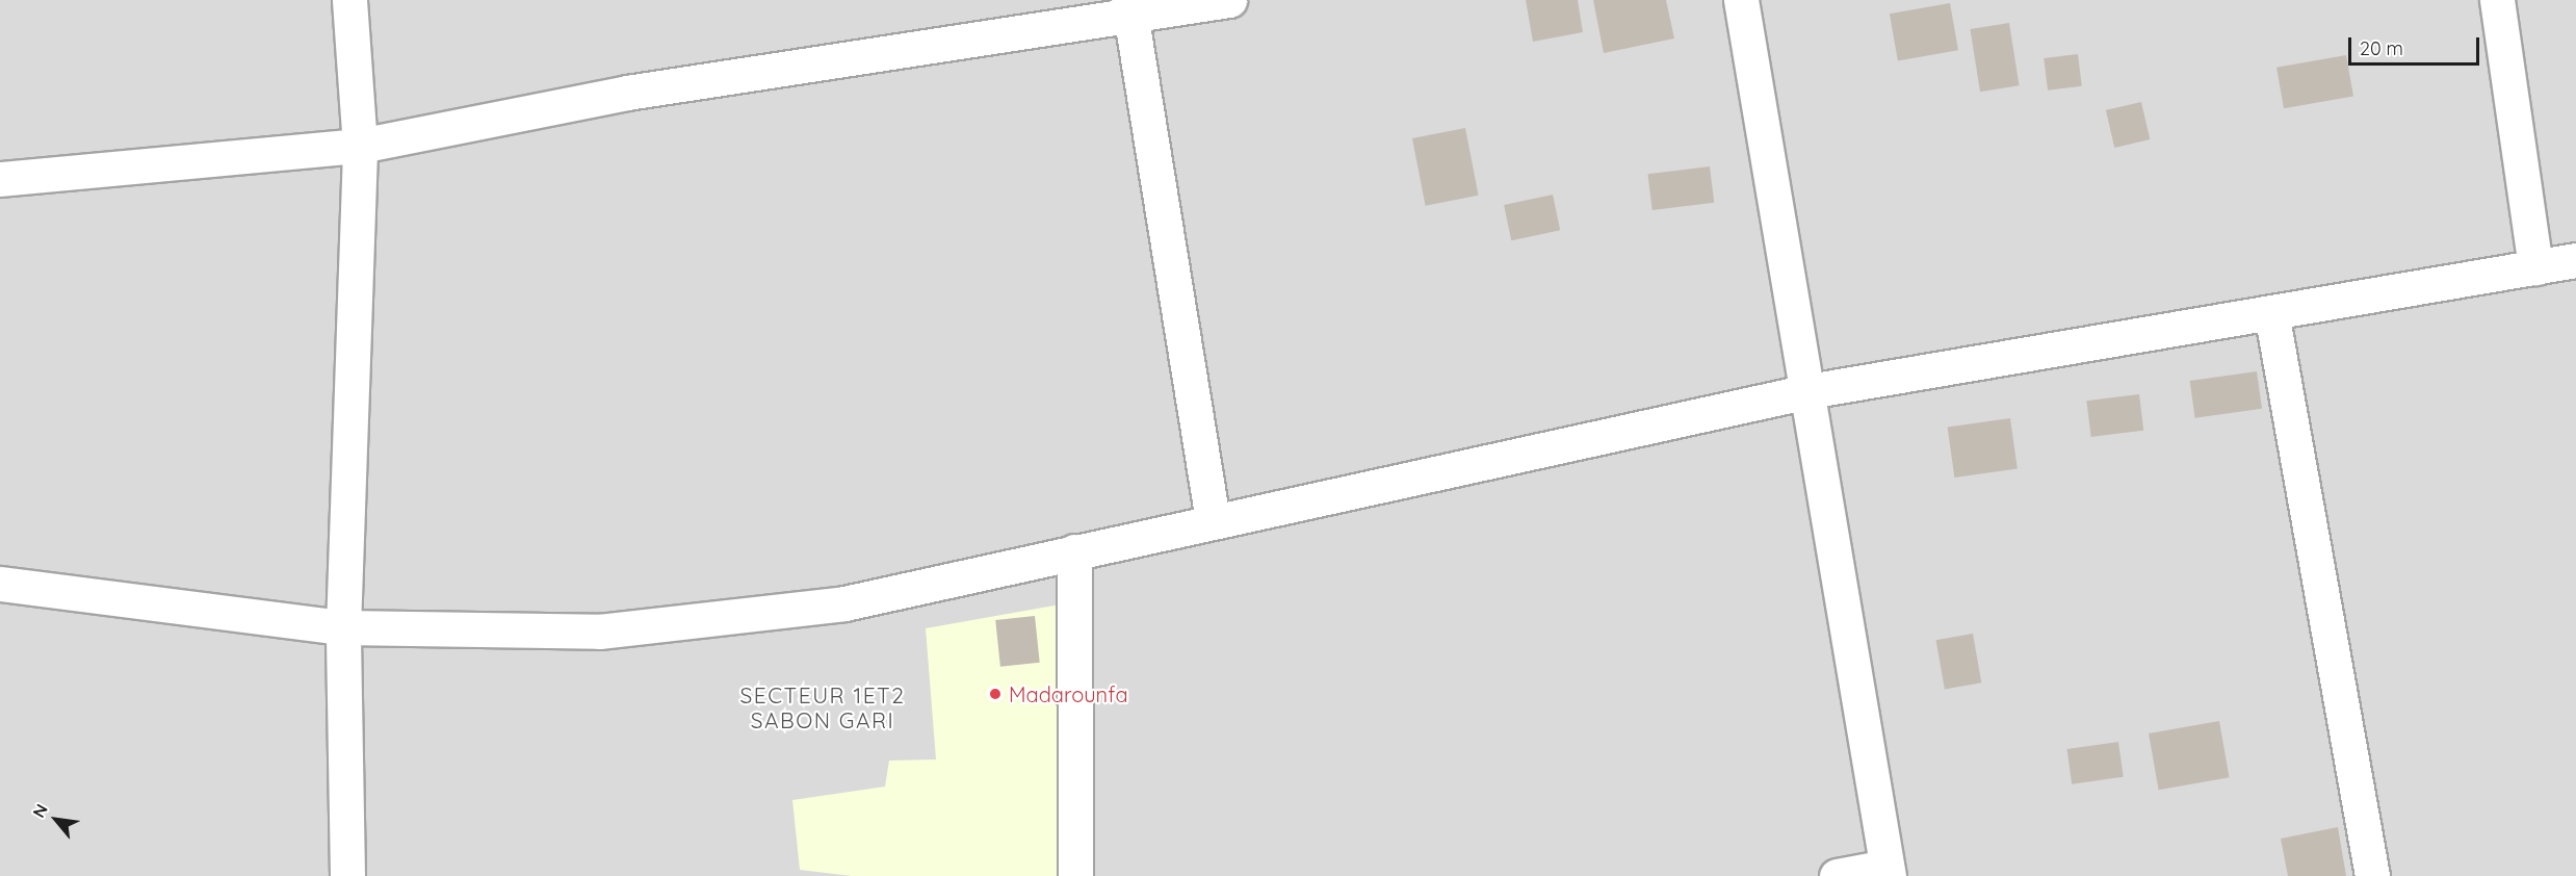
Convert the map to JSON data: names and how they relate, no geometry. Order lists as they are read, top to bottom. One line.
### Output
{"districts":["SECTEUR 1ET2 SABON GARI"],"places":["Madarounfa"],"scale_bar":"20 m","north":"top left"}
